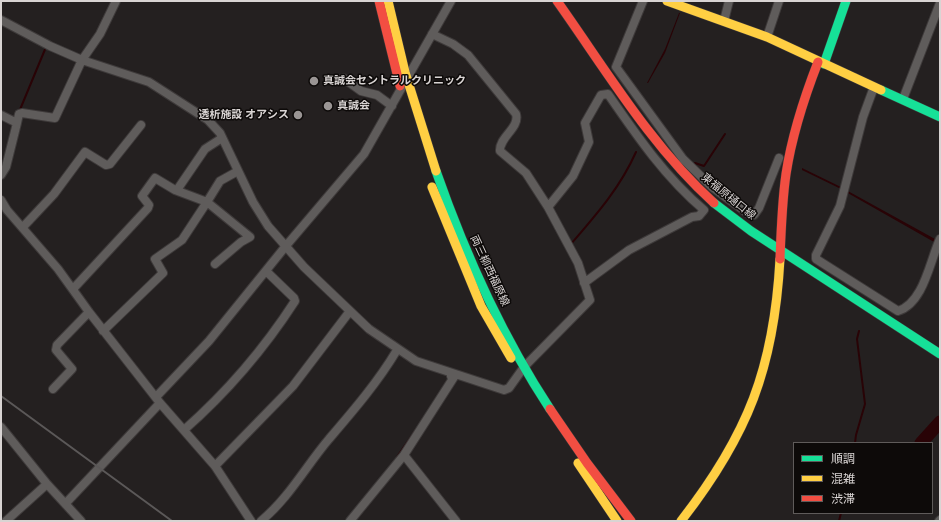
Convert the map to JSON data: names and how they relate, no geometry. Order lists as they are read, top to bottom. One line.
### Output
{"streets":{"main road":["東福原樋口線","両三柳西福原線"]},"places":["真誠会セントラルクリニック","真誠会","透析施設 オアシス"],"legend":["順調","混雑","渋滞"]}
